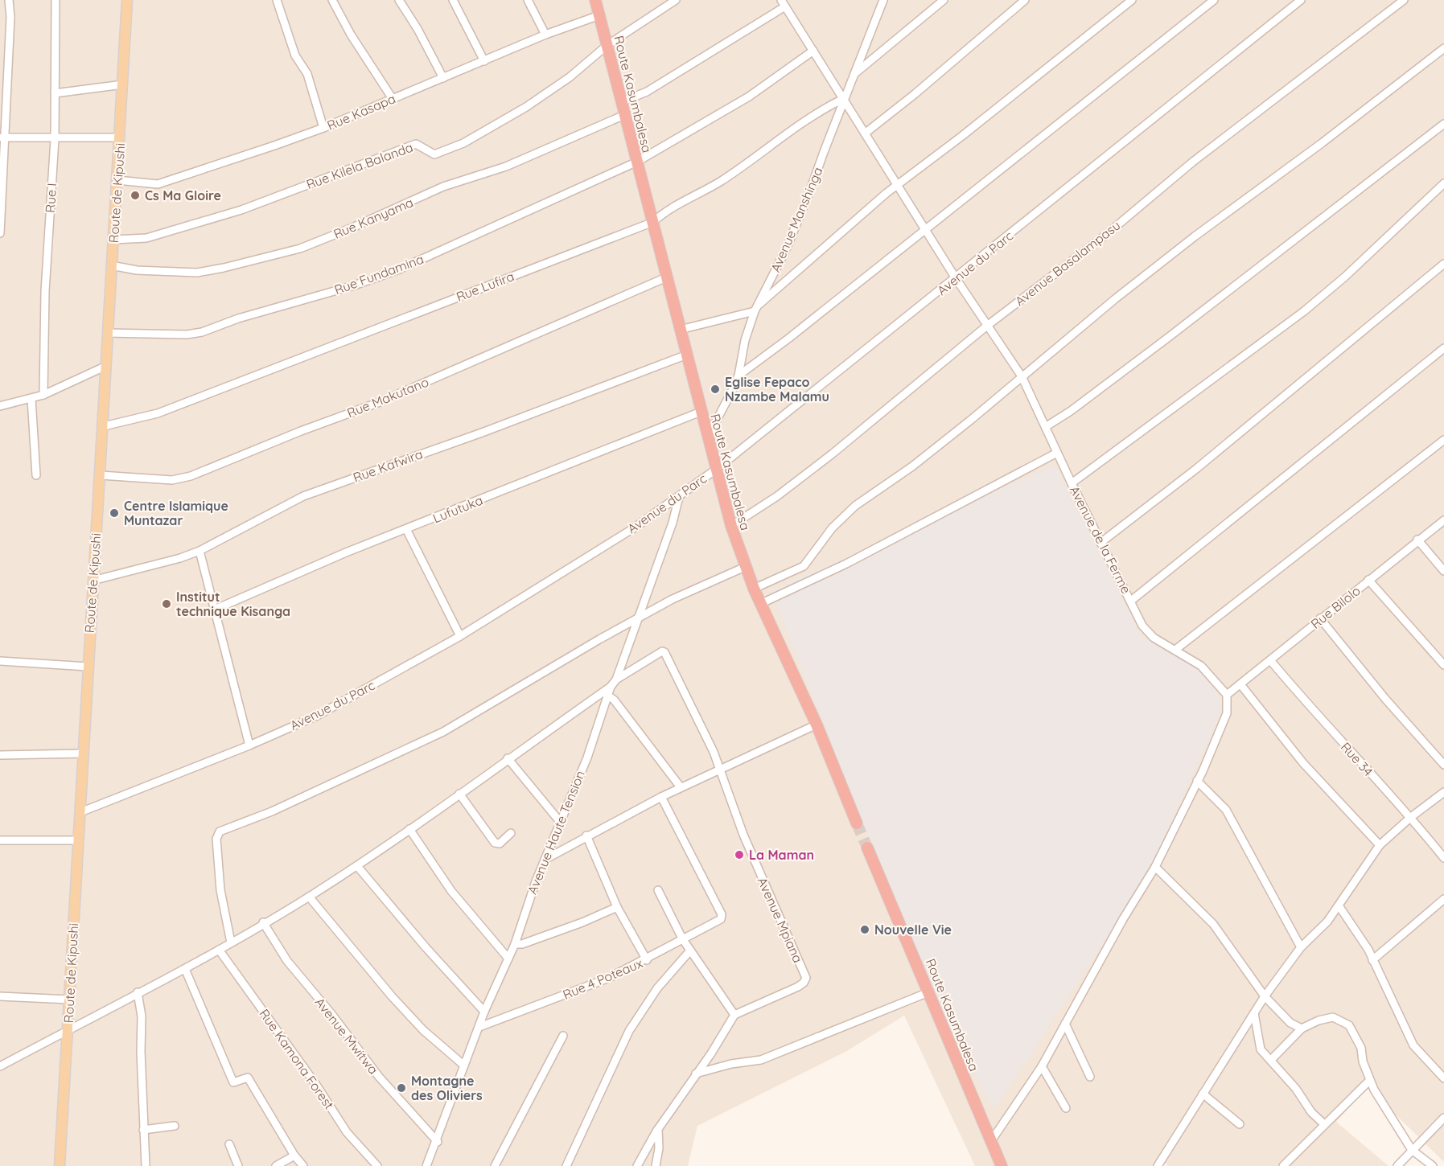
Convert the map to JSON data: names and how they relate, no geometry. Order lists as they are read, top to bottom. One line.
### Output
{"streets":{"highway":["Route Kasumbalesa"],"main road":["Route de Kipushi"],"street":["Rue Kasapa","Rue Kilela Balanda","Rue I","Rue Kanyama","Avenue Manshinga","Avenue du Parc","Avenue Basalampasu","Rue Fundamina","Rue Lufira","Rue Makutano","Rue Kafwira","Lufutuka","Avenue de la Ferme","Rue Bilolo","Rue 34","Avenue Haute Tension","Avenue Mpiana","Rue 4 Poteaux","Avenue Mwitwa","Rue Kamona Forest"]},"crossings":[["Route Kasumbalesa","Rue Kasapa"],["Route Kasumbalesa","Rue Kilela Balanda"],["Route Kasumbalesa","Rue Kanyama"],["Route Kasumbalesa","Avenue Manshinga"],["Route Kasumbalesa","Avenue du Parc"],["Route Kasumbalesa","Avenue Basalampasu"],["Route Kasumbalesa","Rue Fundamina"],["Route Kasumbalesa","Rue Lufira"],["Route Kasumbalesa","Rue Makutano"],["Route Kasumbalesa","Rue Kafwira"],["Route Kasumbalesa","Lufutuka"],["Rue Kasapa","Route de Kipushi"],["Rue Kilela Balanda","Route de Kipushi"],["Route de Kipushi","Rue Kanyama"],["Route de Kipushi","Avenue du Parc"],["Route de Kipushi","Rue Fundamina"],["Route de Kipushi","Rue Lufira"],["Route de Kipushi","Rue Makutano"],["Route de Kipushi","Rue Kafwira"],["Avenue Manshinga","Rue Lufira"],["Avenue Manshinga","Avenue de la Ferme"],["Avenue du Parc","Avenue de la Ferme"],["Avenue du Parc","Avenue Haute Tension"],["Avenue Basalampasu","Avenue de la Ferme"],["Rue Lufira","Avenue de la Ferme"],["Avenue de la Ferme","Rue Bilolo"],["Rue Bilolo","Rue 34"],["Avenue Haute Tension","Avenue Mpiana"],["Avenue Haute Tension","Rue 4 Poteaux"],["Avenue Haute Tension","Avenue Mwitwa"]],"places":["Cs Ma Gloire","Eglise Fepaco Nzambe Malamu","Centre Islamique Muntazar","Institut technique Kisanga","La Maman","Nouvelle Vie","Montagne des Oliviers"]}
